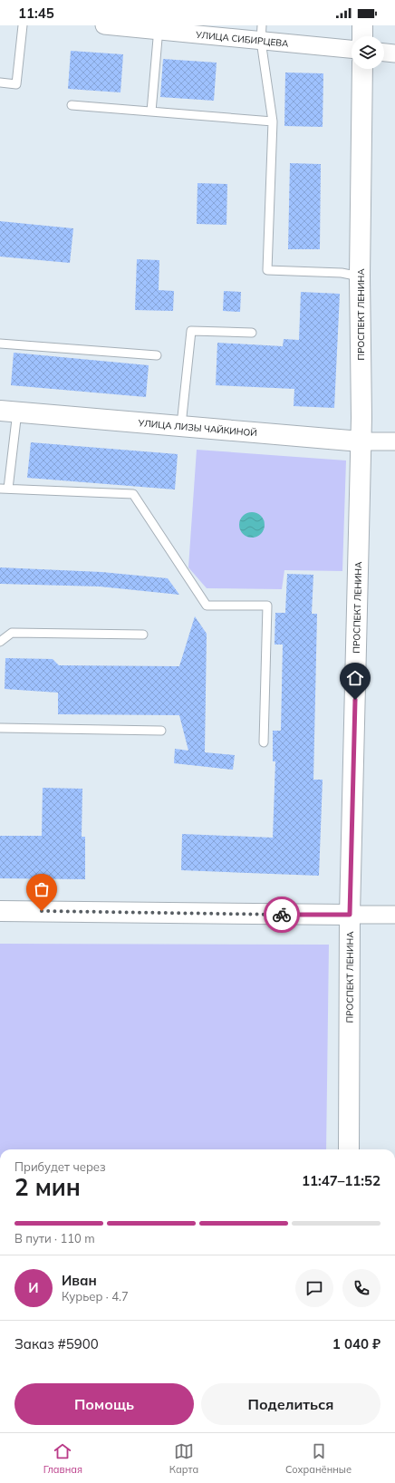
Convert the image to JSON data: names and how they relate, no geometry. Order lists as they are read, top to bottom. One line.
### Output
{"streets":{"main road":["ПРОСПЕКТ ЛЕНИНА","УЛИЦА ЛИЗЫ ЧАЙКИНОЙ"],"street":["УЛИЦА СИБИРЦЕВА"]},"crossings":[["ПРОСПЕКТ ЛЕНИНА","УЛИЦА ЛИЗЫ ЧАЙКИНОЙ"]],"page":{"status":"11:45","heading":["2 мин","Прибудет через","11:47–11:52"],"panel":["Иван","Курьер · 4.7","Заказ #5900","1 040 ₽"],"bar":"В пути · 110 m","round":"И","buttons":["Помощь","Поделиться"],"tabs":["Главная","Карта","Сохранённые"]}}
